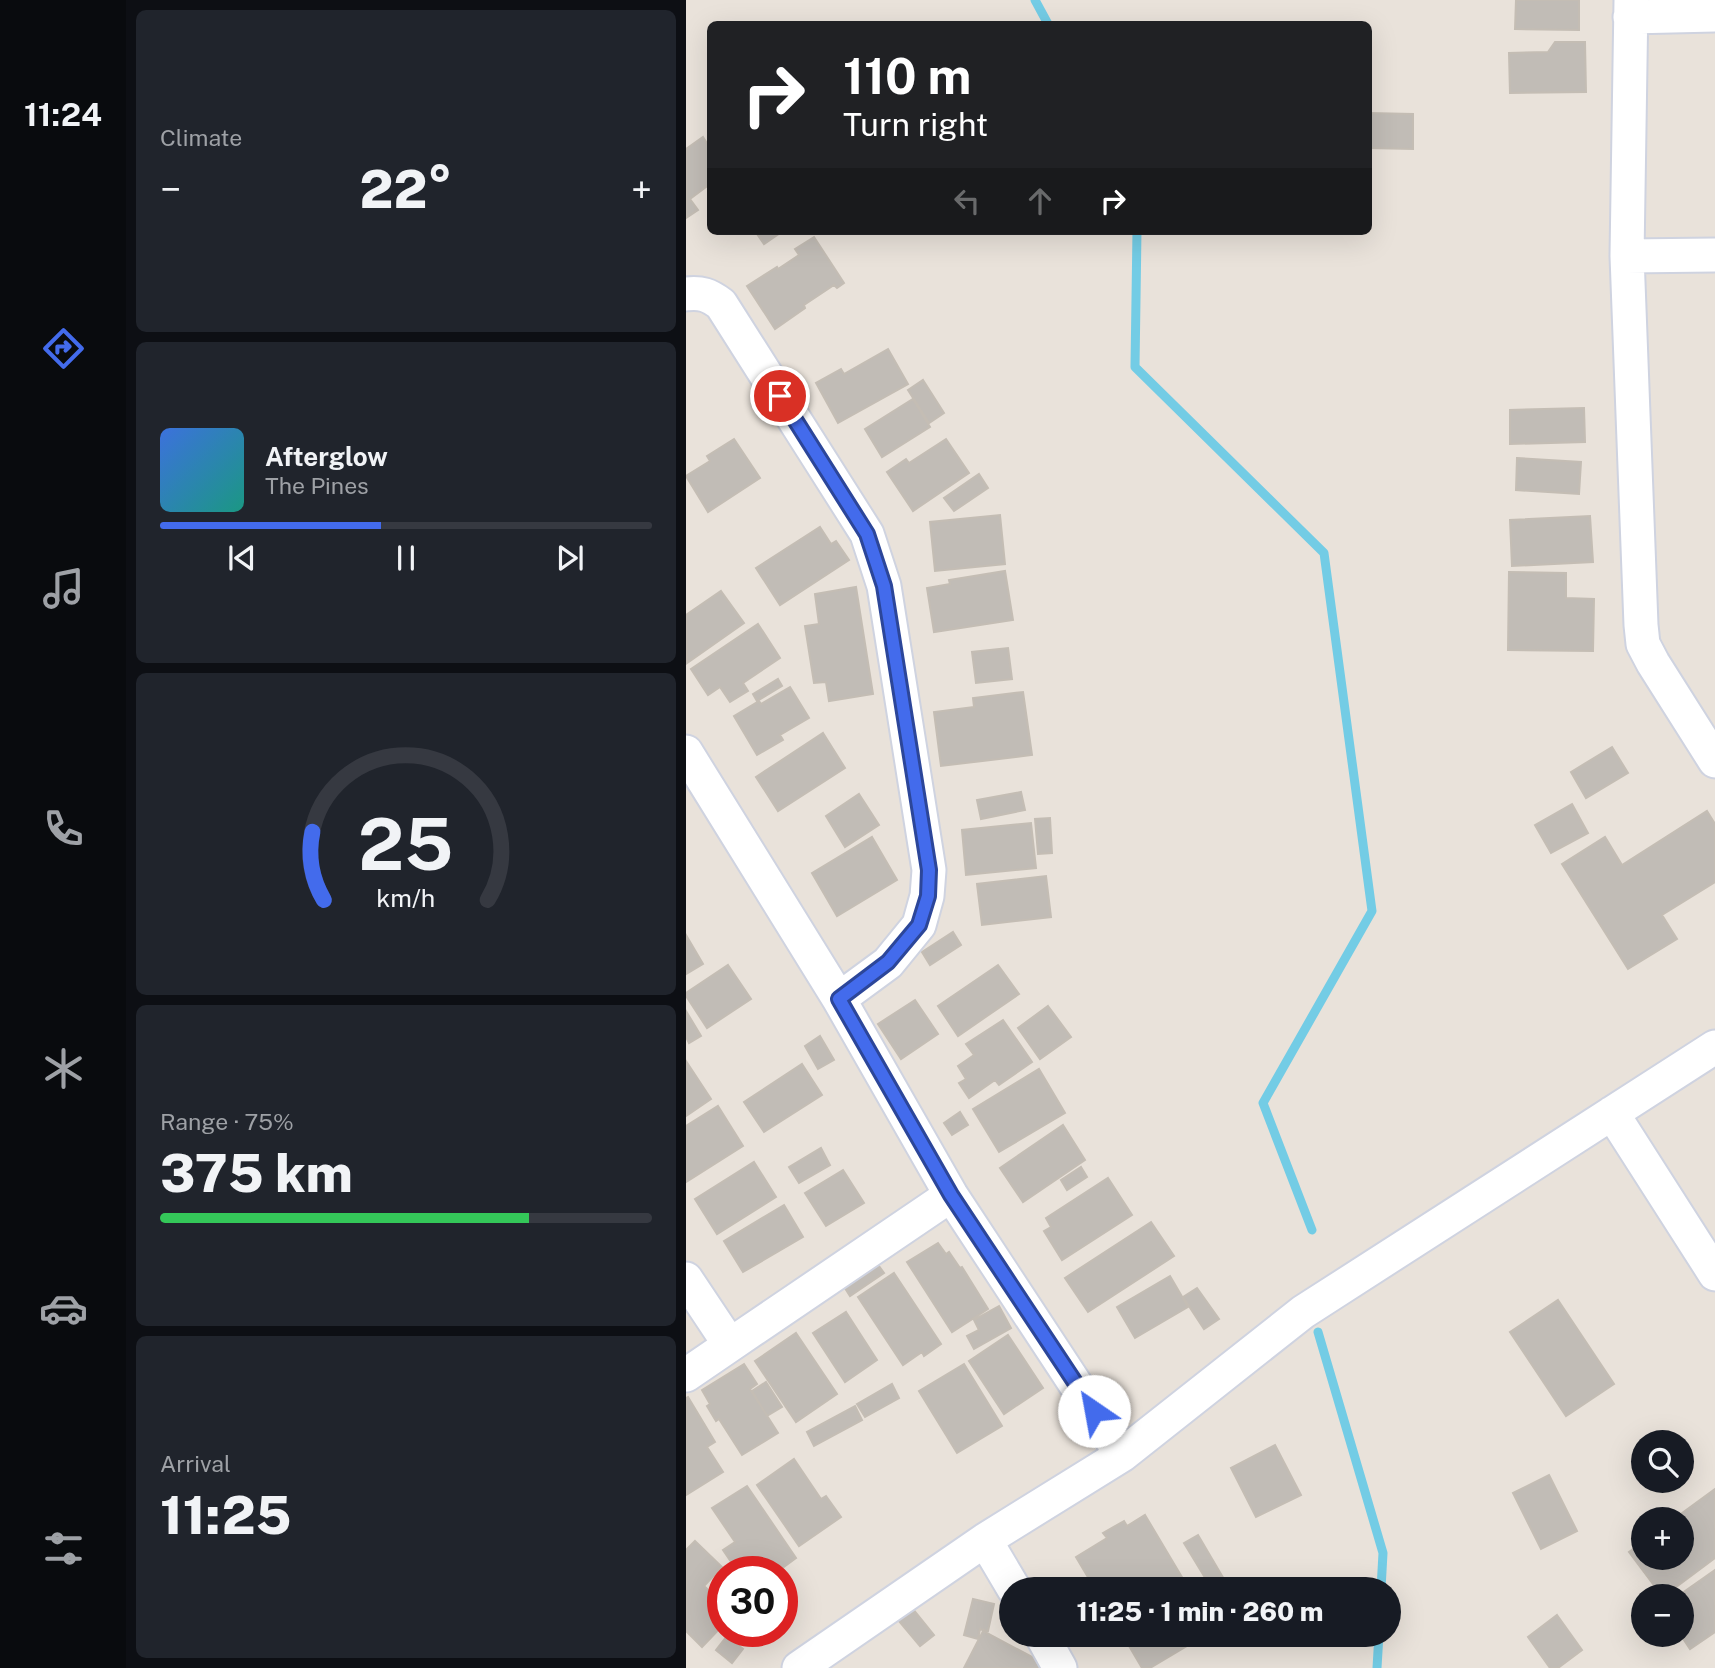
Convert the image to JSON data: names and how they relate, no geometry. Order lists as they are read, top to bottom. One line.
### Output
{"page":{"tabs":"11:24","tile":["Climate",["Range · 75%","375 km"],["Arrival","11:25"]],"turn":["110 m","Turn right"],"heat":["−","22°","+"],"song":["Afterglow","The Pines"],"map_buttons":["+","−"],"limit":"30","trip":"11:25 · 1 min · 260 m","gauge":["25","km/h"]}}
